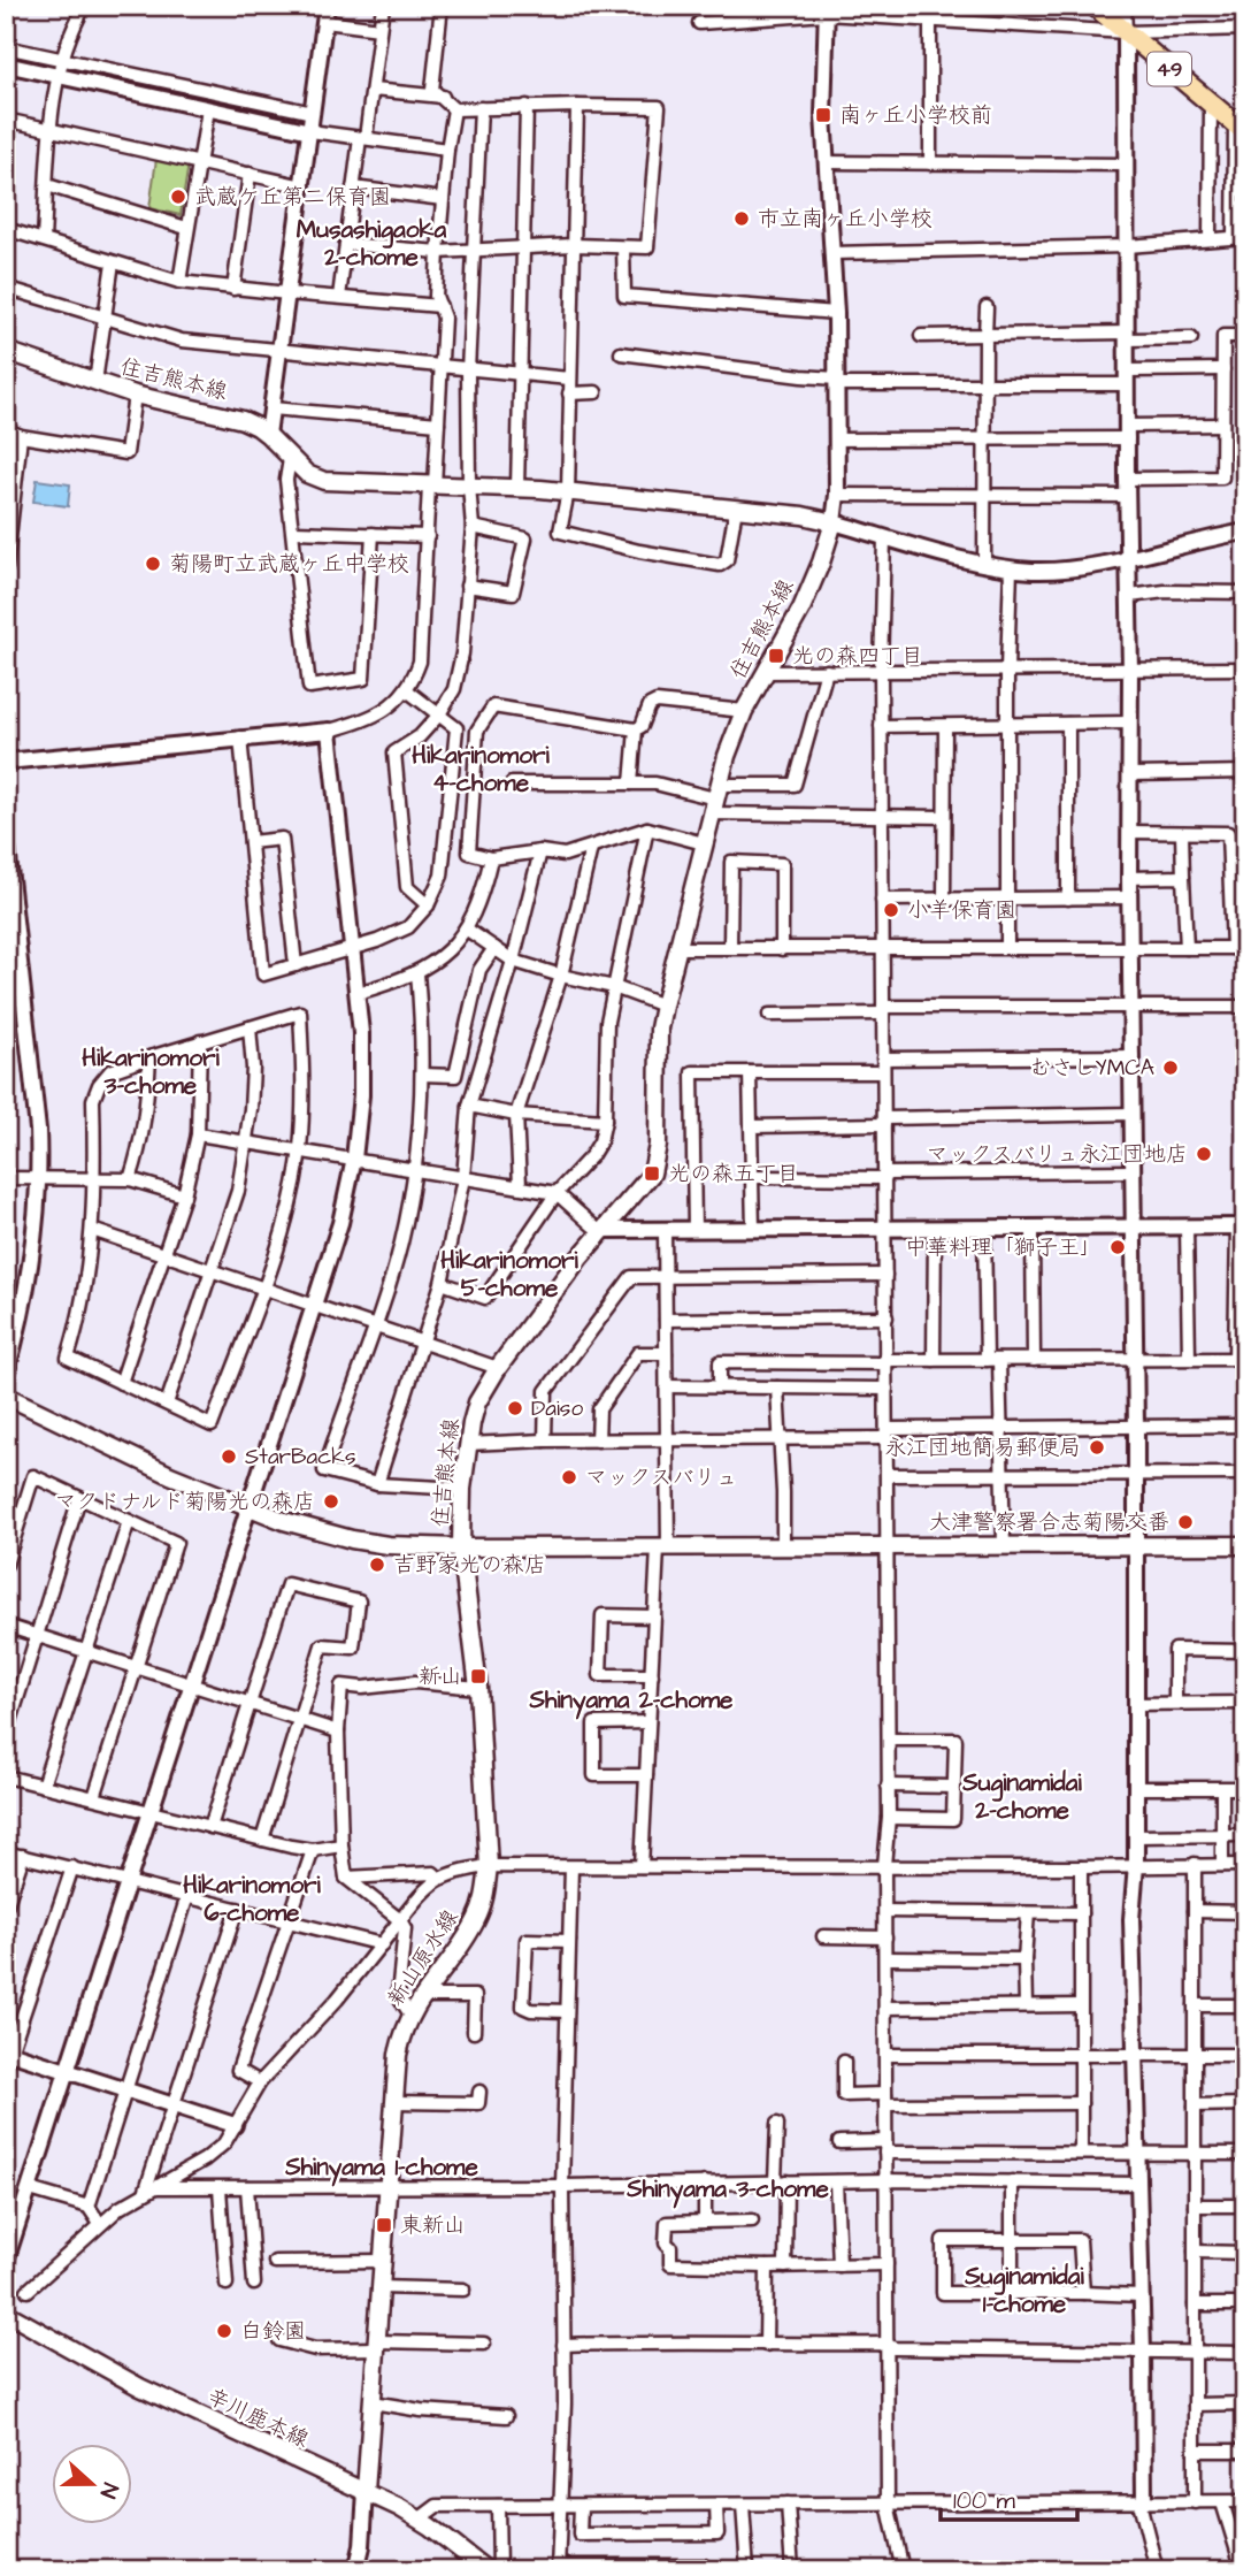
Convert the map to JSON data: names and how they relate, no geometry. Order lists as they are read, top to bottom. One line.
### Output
{"streets":{"main road":["49","住吉熊本線","新山原水線","辛川鹿本線"]},"crossings":[["住吉熊本線","新山原水線"],["新山原水線","辛川鹿本線"]],"districts":["Musashigaoka 2-chome","Hikarinomori 4-chome","Hikarinomori 3-chome","Hikarinomori 5-chome","Shinyama 2-chome","Suginamidai 2-chome","Hikarinomori 6-chome","Shinyama 1-chome","Shinyama 3-chome","Suginamidai 1-chome"],"places":{"transit":["南ヶ丘小学校前","光の森四丁目","光の森五丁目","新山","東新山"],"other":["武蔵ケ丘第二保育園","市立南ヶ丘小学校","菊陽町立武蔵ヶ丘中学校","小羊保育園","むさしYMCA","マックスバリュ永江団地店","中華料理「獅子王」","Daiso","永江団地簡易郵便局","StarBacks","マックスバリュ","マクドナルド菊陽光の森店","大津警察署合志菊陽交番","吉野家光の森店","白鈴園"]},"scale_bar":"100 m","north":"right"}
